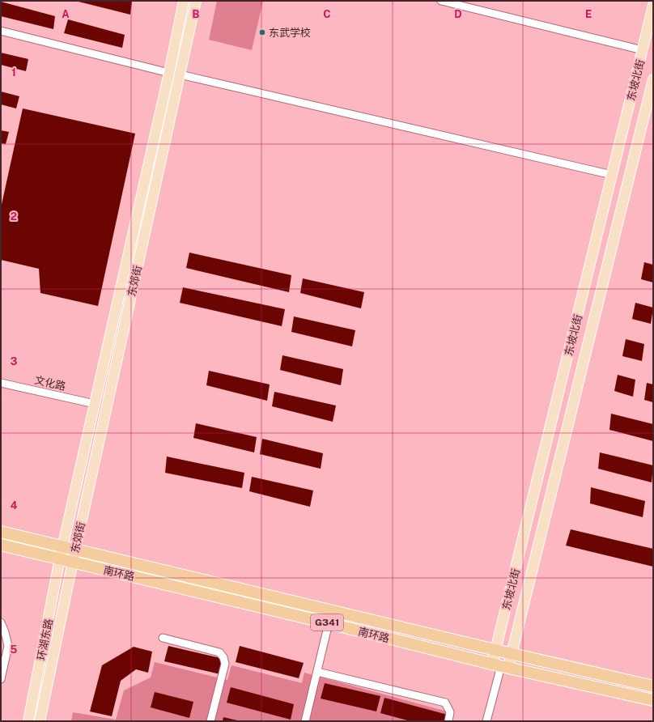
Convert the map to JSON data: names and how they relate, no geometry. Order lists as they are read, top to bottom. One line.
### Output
{"streets":{"highway":["南环路","G341"],"main road":["东坡北街","东郊街","环湖东路"],"street":["文化路"]},"crossings":[["东坡北街","南环路"],["东郊街","文化路"],["东郊街","南环路"],["东郊街","环湖东路"],["南环路","环湖东路"]],"places":["东武学校"],"grid":{"columns":["A","B","C","D","E"],"rows":["1","2","3","4","5"]}}
